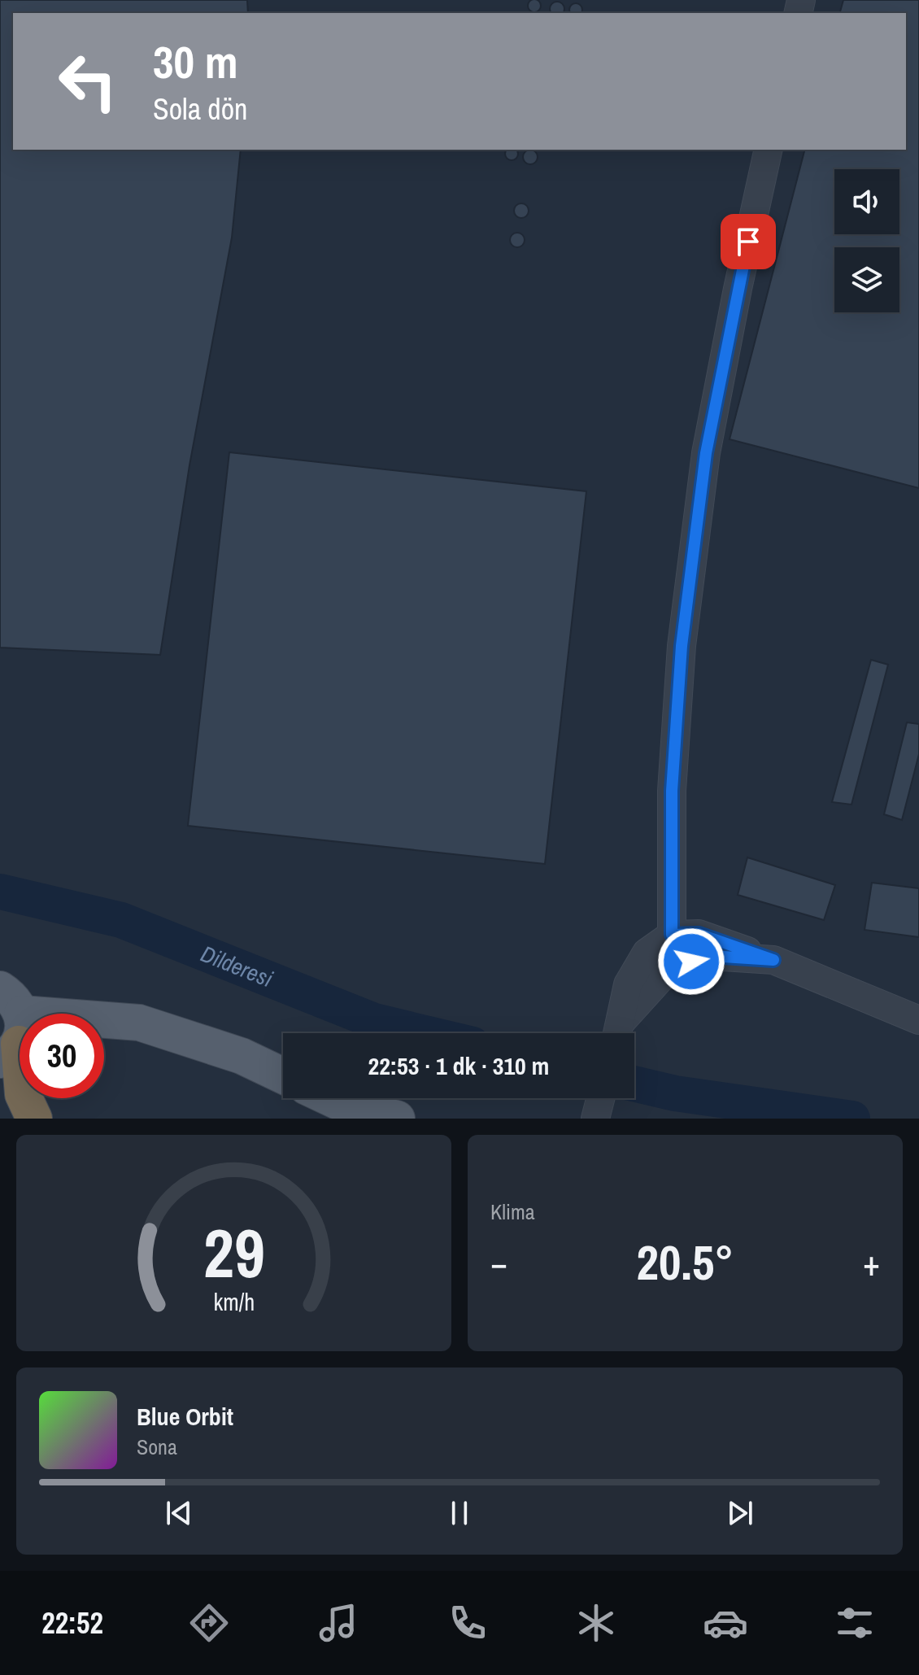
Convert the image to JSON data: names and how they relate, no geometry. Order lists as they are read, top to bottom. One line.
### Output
{"water":["Dilderesi"],"page":{"turn":["30 m","Sola dön"],"limit":"30","trip":"22:53 · 1 dk · 310 m","tile":"Klima","heat":["−","20.5°","+"],"song":["Blue Orbit","Sona"],"tabs":"22:52","gauge":["29","km/h"]}}
